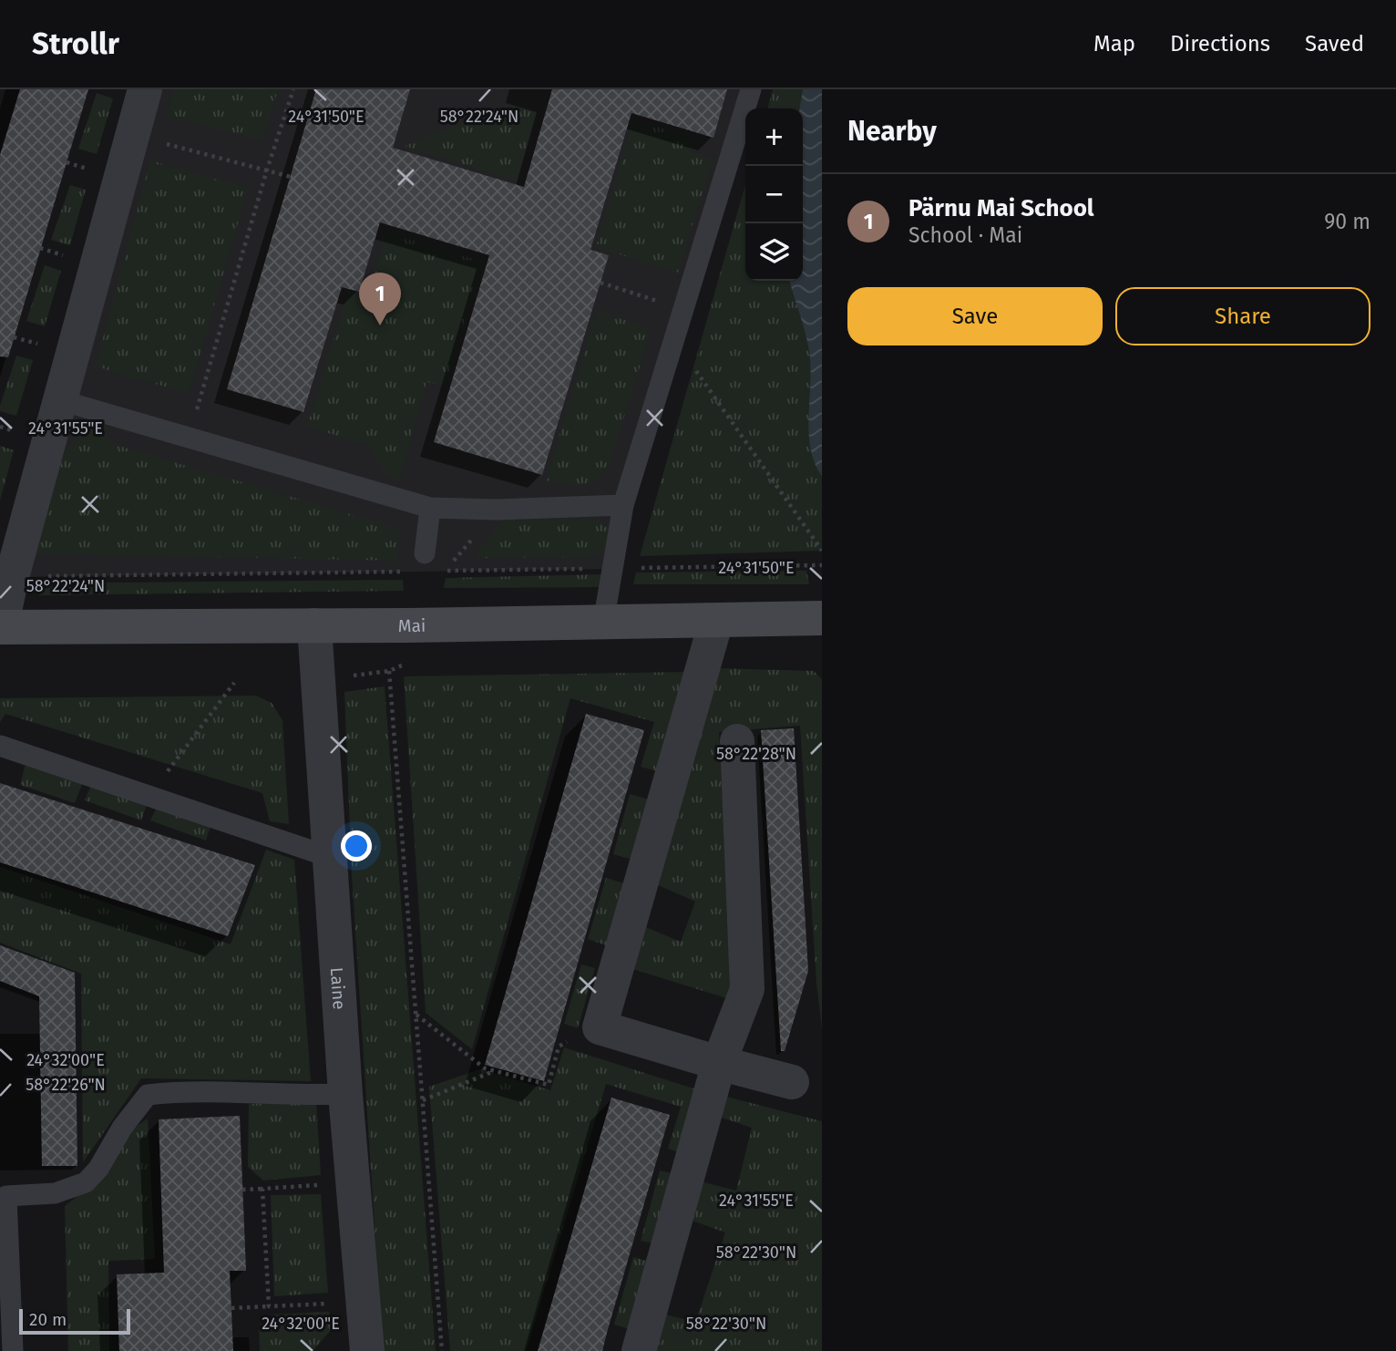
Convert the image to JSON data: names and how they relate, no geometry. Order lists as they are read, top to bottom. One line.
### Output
{"streets":{"street":["Mai","Laine"]},"crossings":[["Mai","Laine"]],"scale_bar":"20 m","page":{"header":"Strollr","nav":["Map","Directions","Saved"],"heading":"Nearby","map_buttons":["+","−"],"list":[{"mark":"1","name":"Pärnu Mai School","note":"School · Mai","value":"90 m"}],"buttons":["Save","Share"],"pins":"1","scale":"20 m"},"coordinates":["24°31'50\"E","58°22'24\"N","24°31'55\"E","58°22'28\"N","24°32'00\"E","58°22'26\"N","58°22'30\"N"]}
